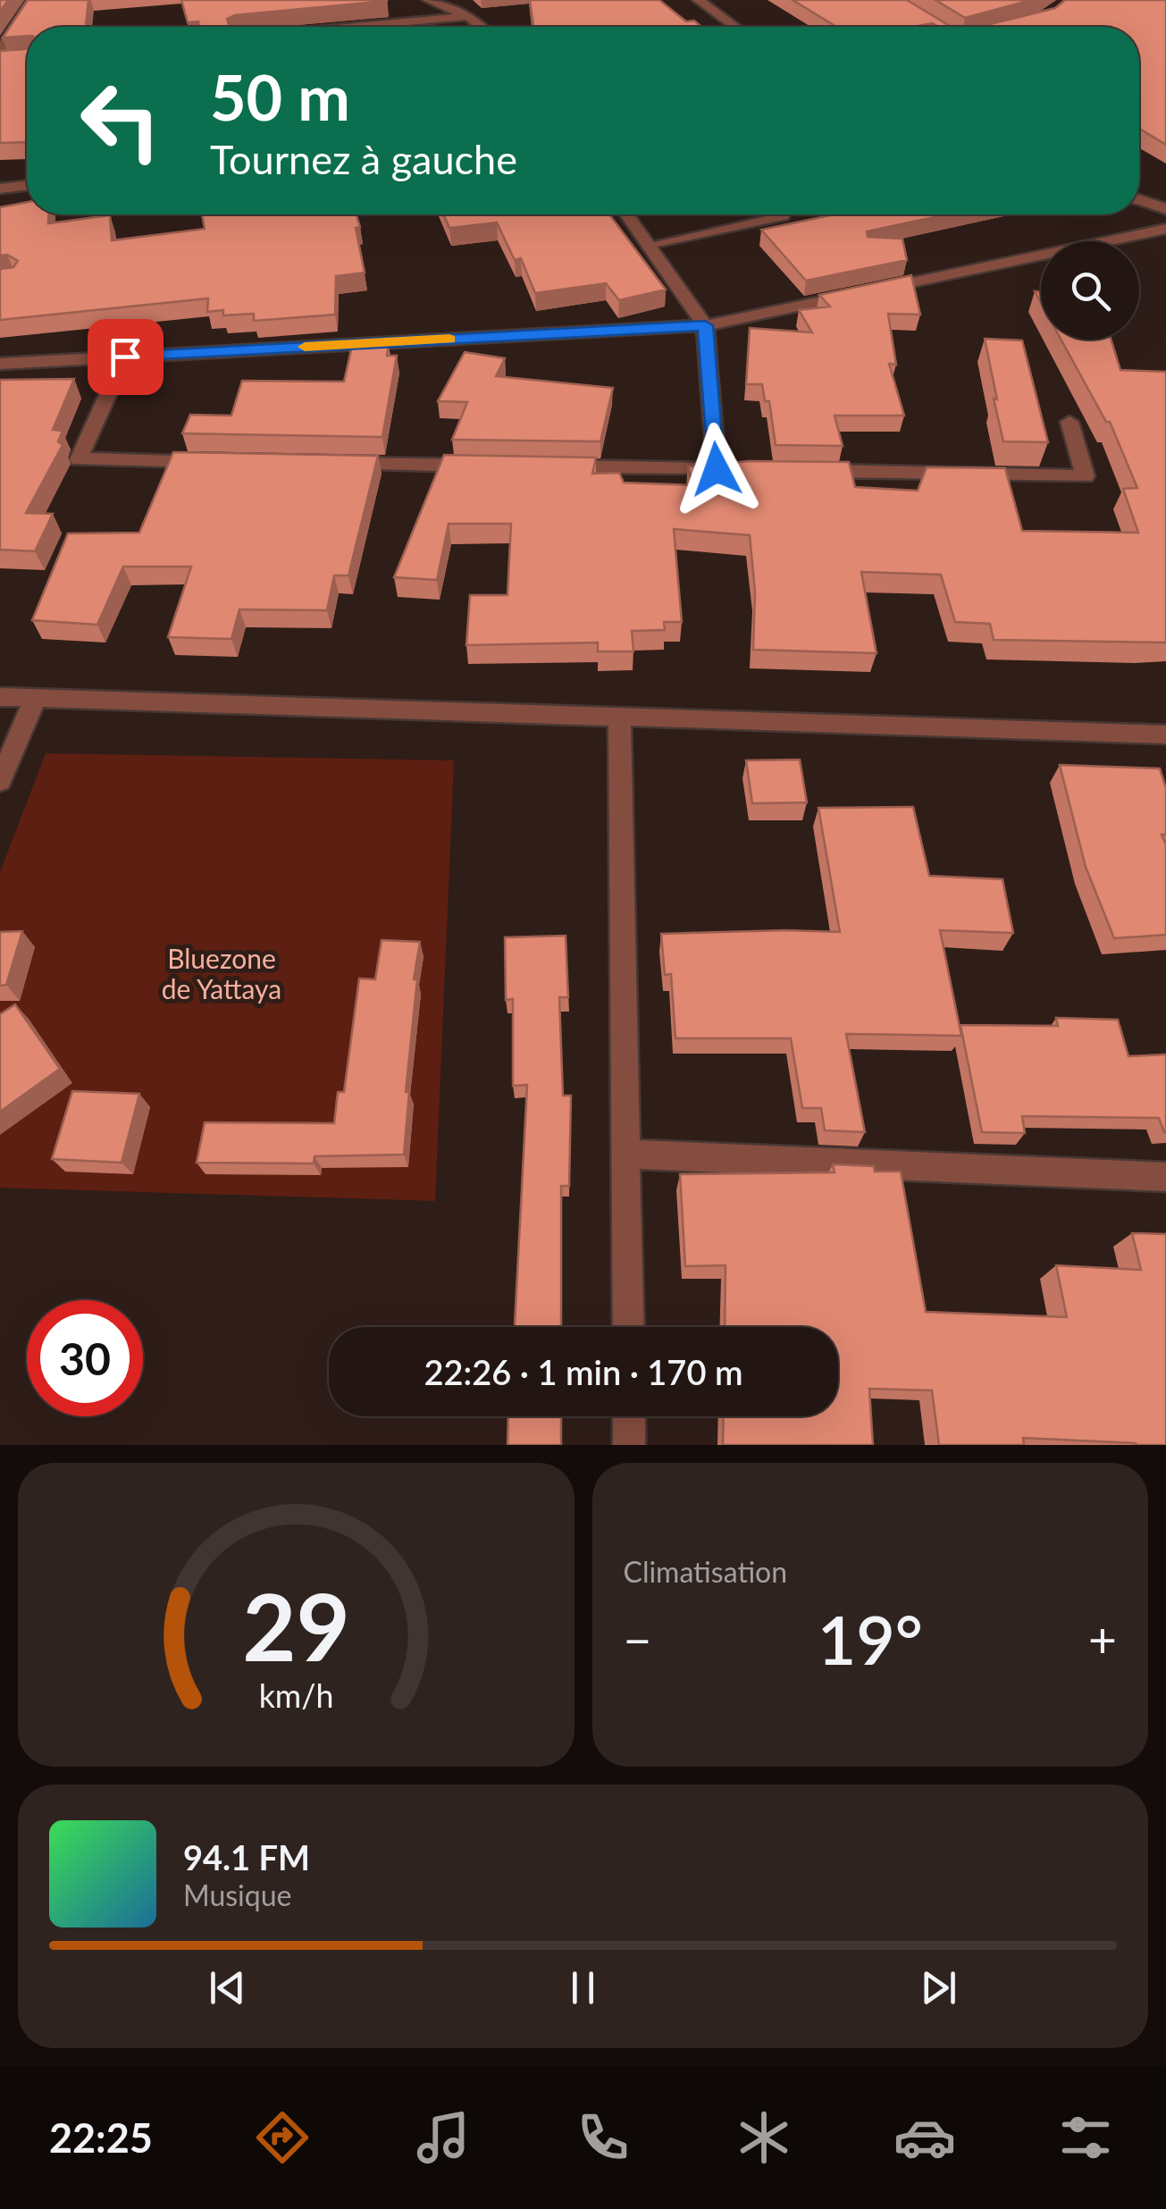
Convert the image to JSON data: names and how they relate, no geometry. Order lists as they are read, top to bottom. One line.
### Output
{"parks":["Bluezone de Yattaya"],"page":{"turn":["50 m","Tournez à gauche"],"limit":"30","trip":"22:26 · 1 min · 170 m","tile":"Climatisation","heat":["−","19°","+"],"song":["94.1 FM","Musique"],"tabs":"22:25","gauge":["29","km/h"]}}
